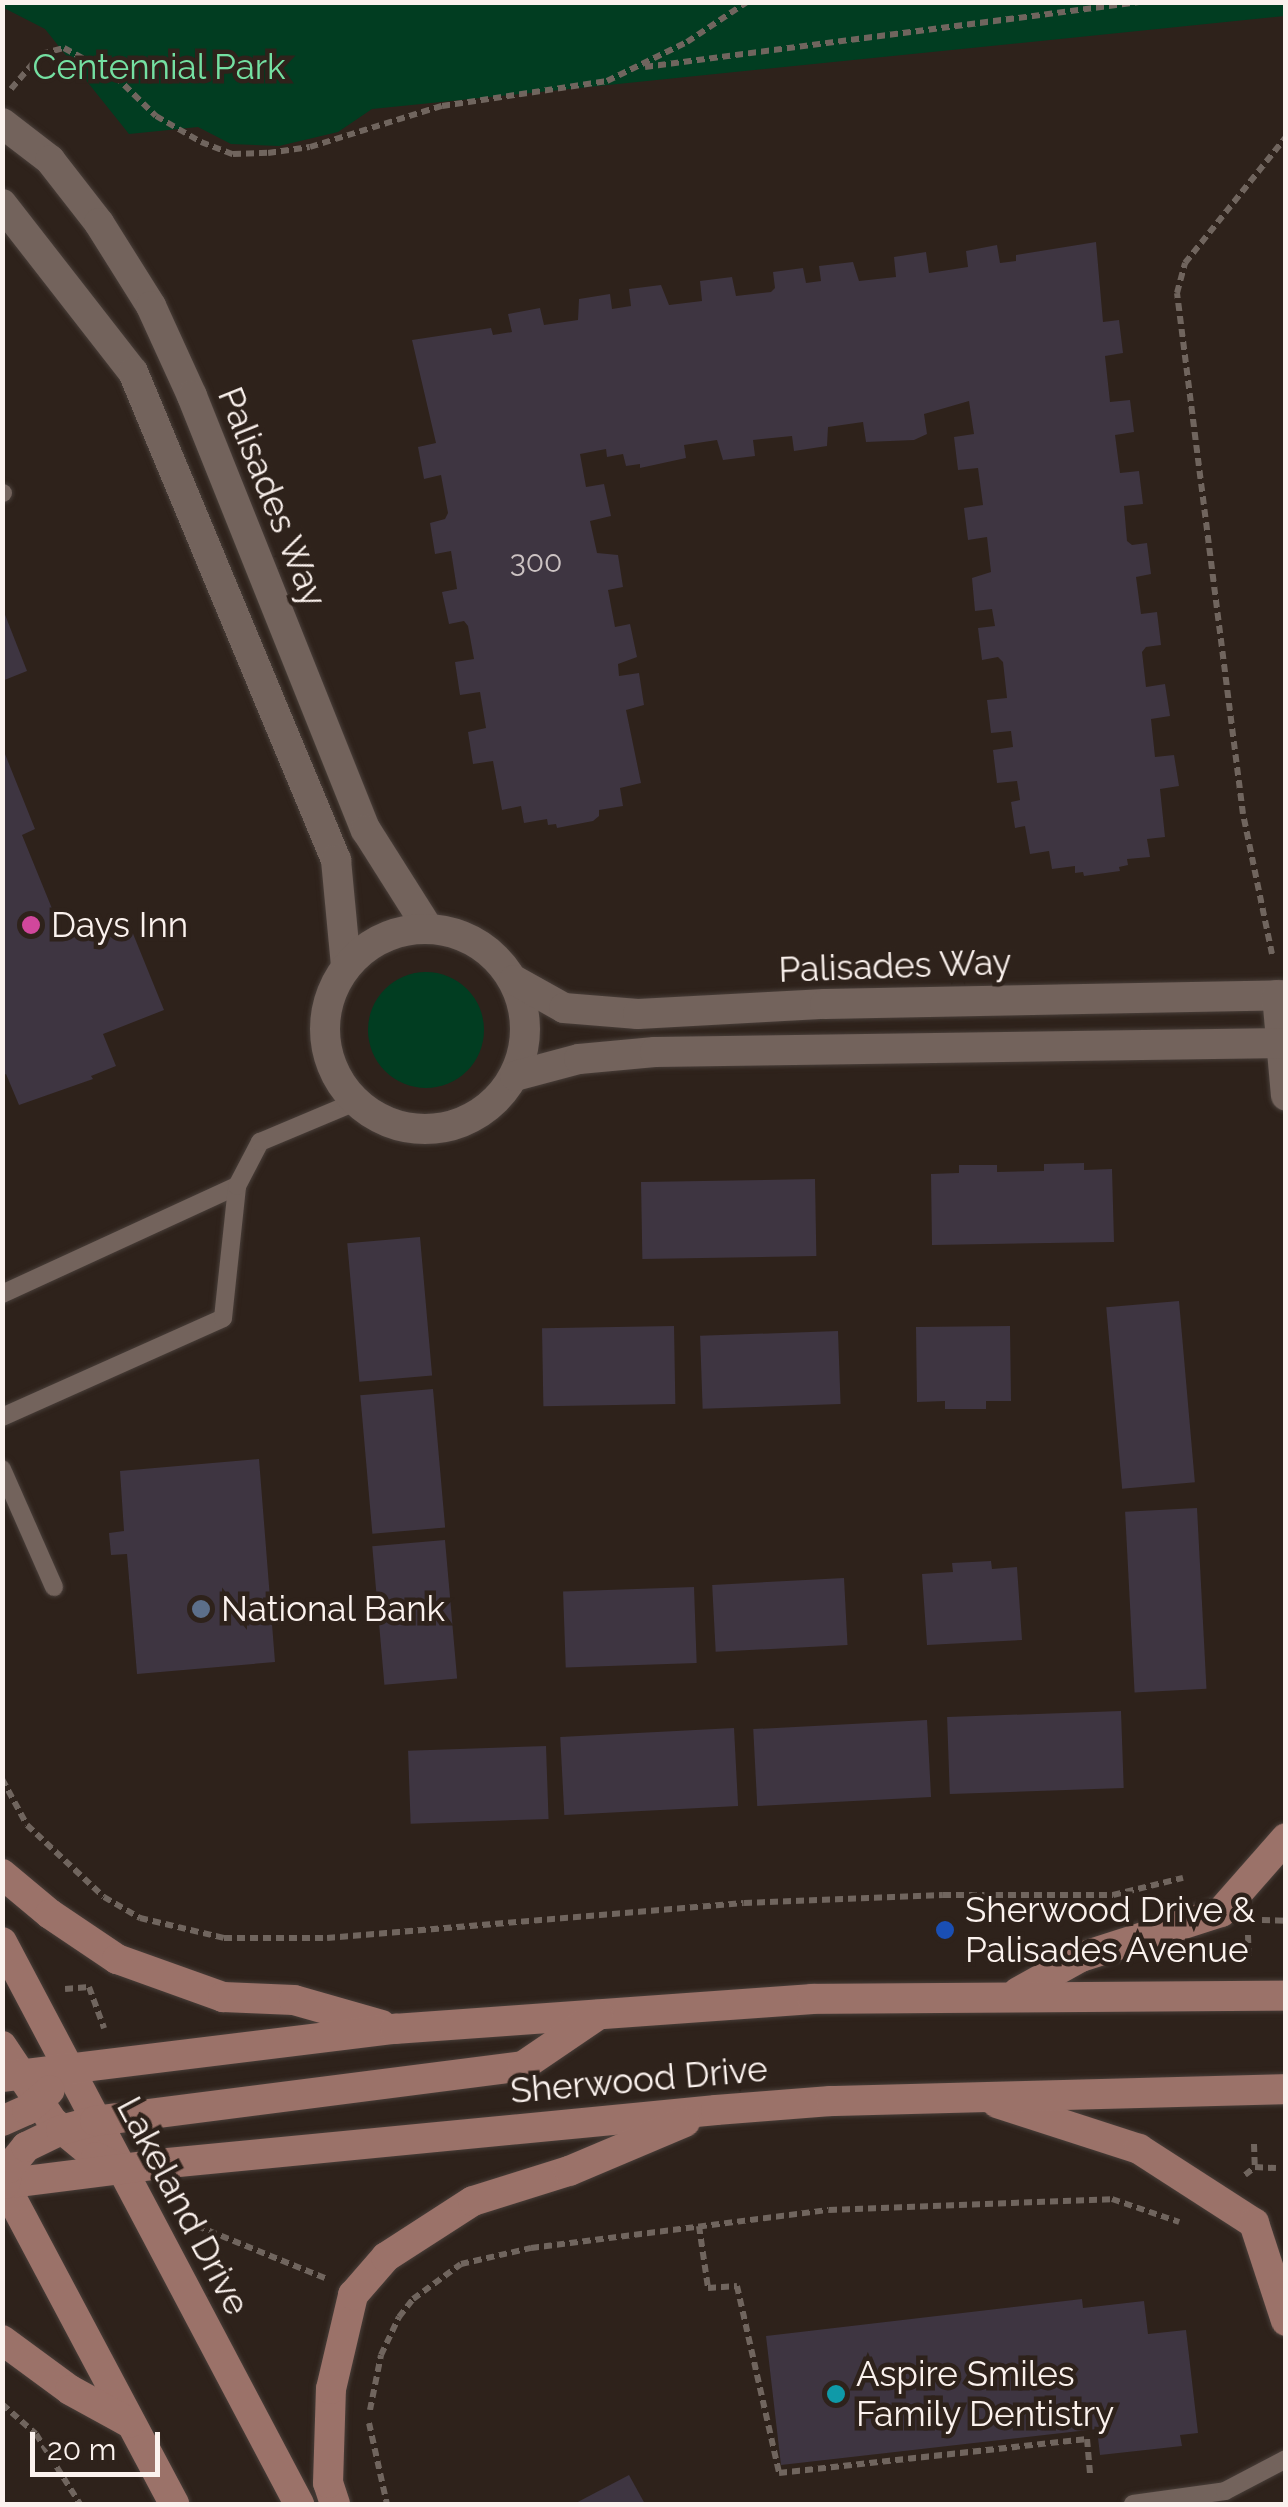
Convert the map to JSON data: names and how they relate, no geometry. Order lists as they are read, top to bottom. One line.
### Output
{"streets":{"main road":["Sherwood Drive","Lakeland Drive"],"street":["Palisades Way"]},"crossings":[["Sherwood Drive","Lakeland Drive"]],"parks":["Centennial Park"],"places":["Days Inn","National Bank","Sherwood Drive & Palisades Avenue","Aspire Smiles Family Dentistry"],"house_numbers":["300"],"scale_bar":"20 m"}
